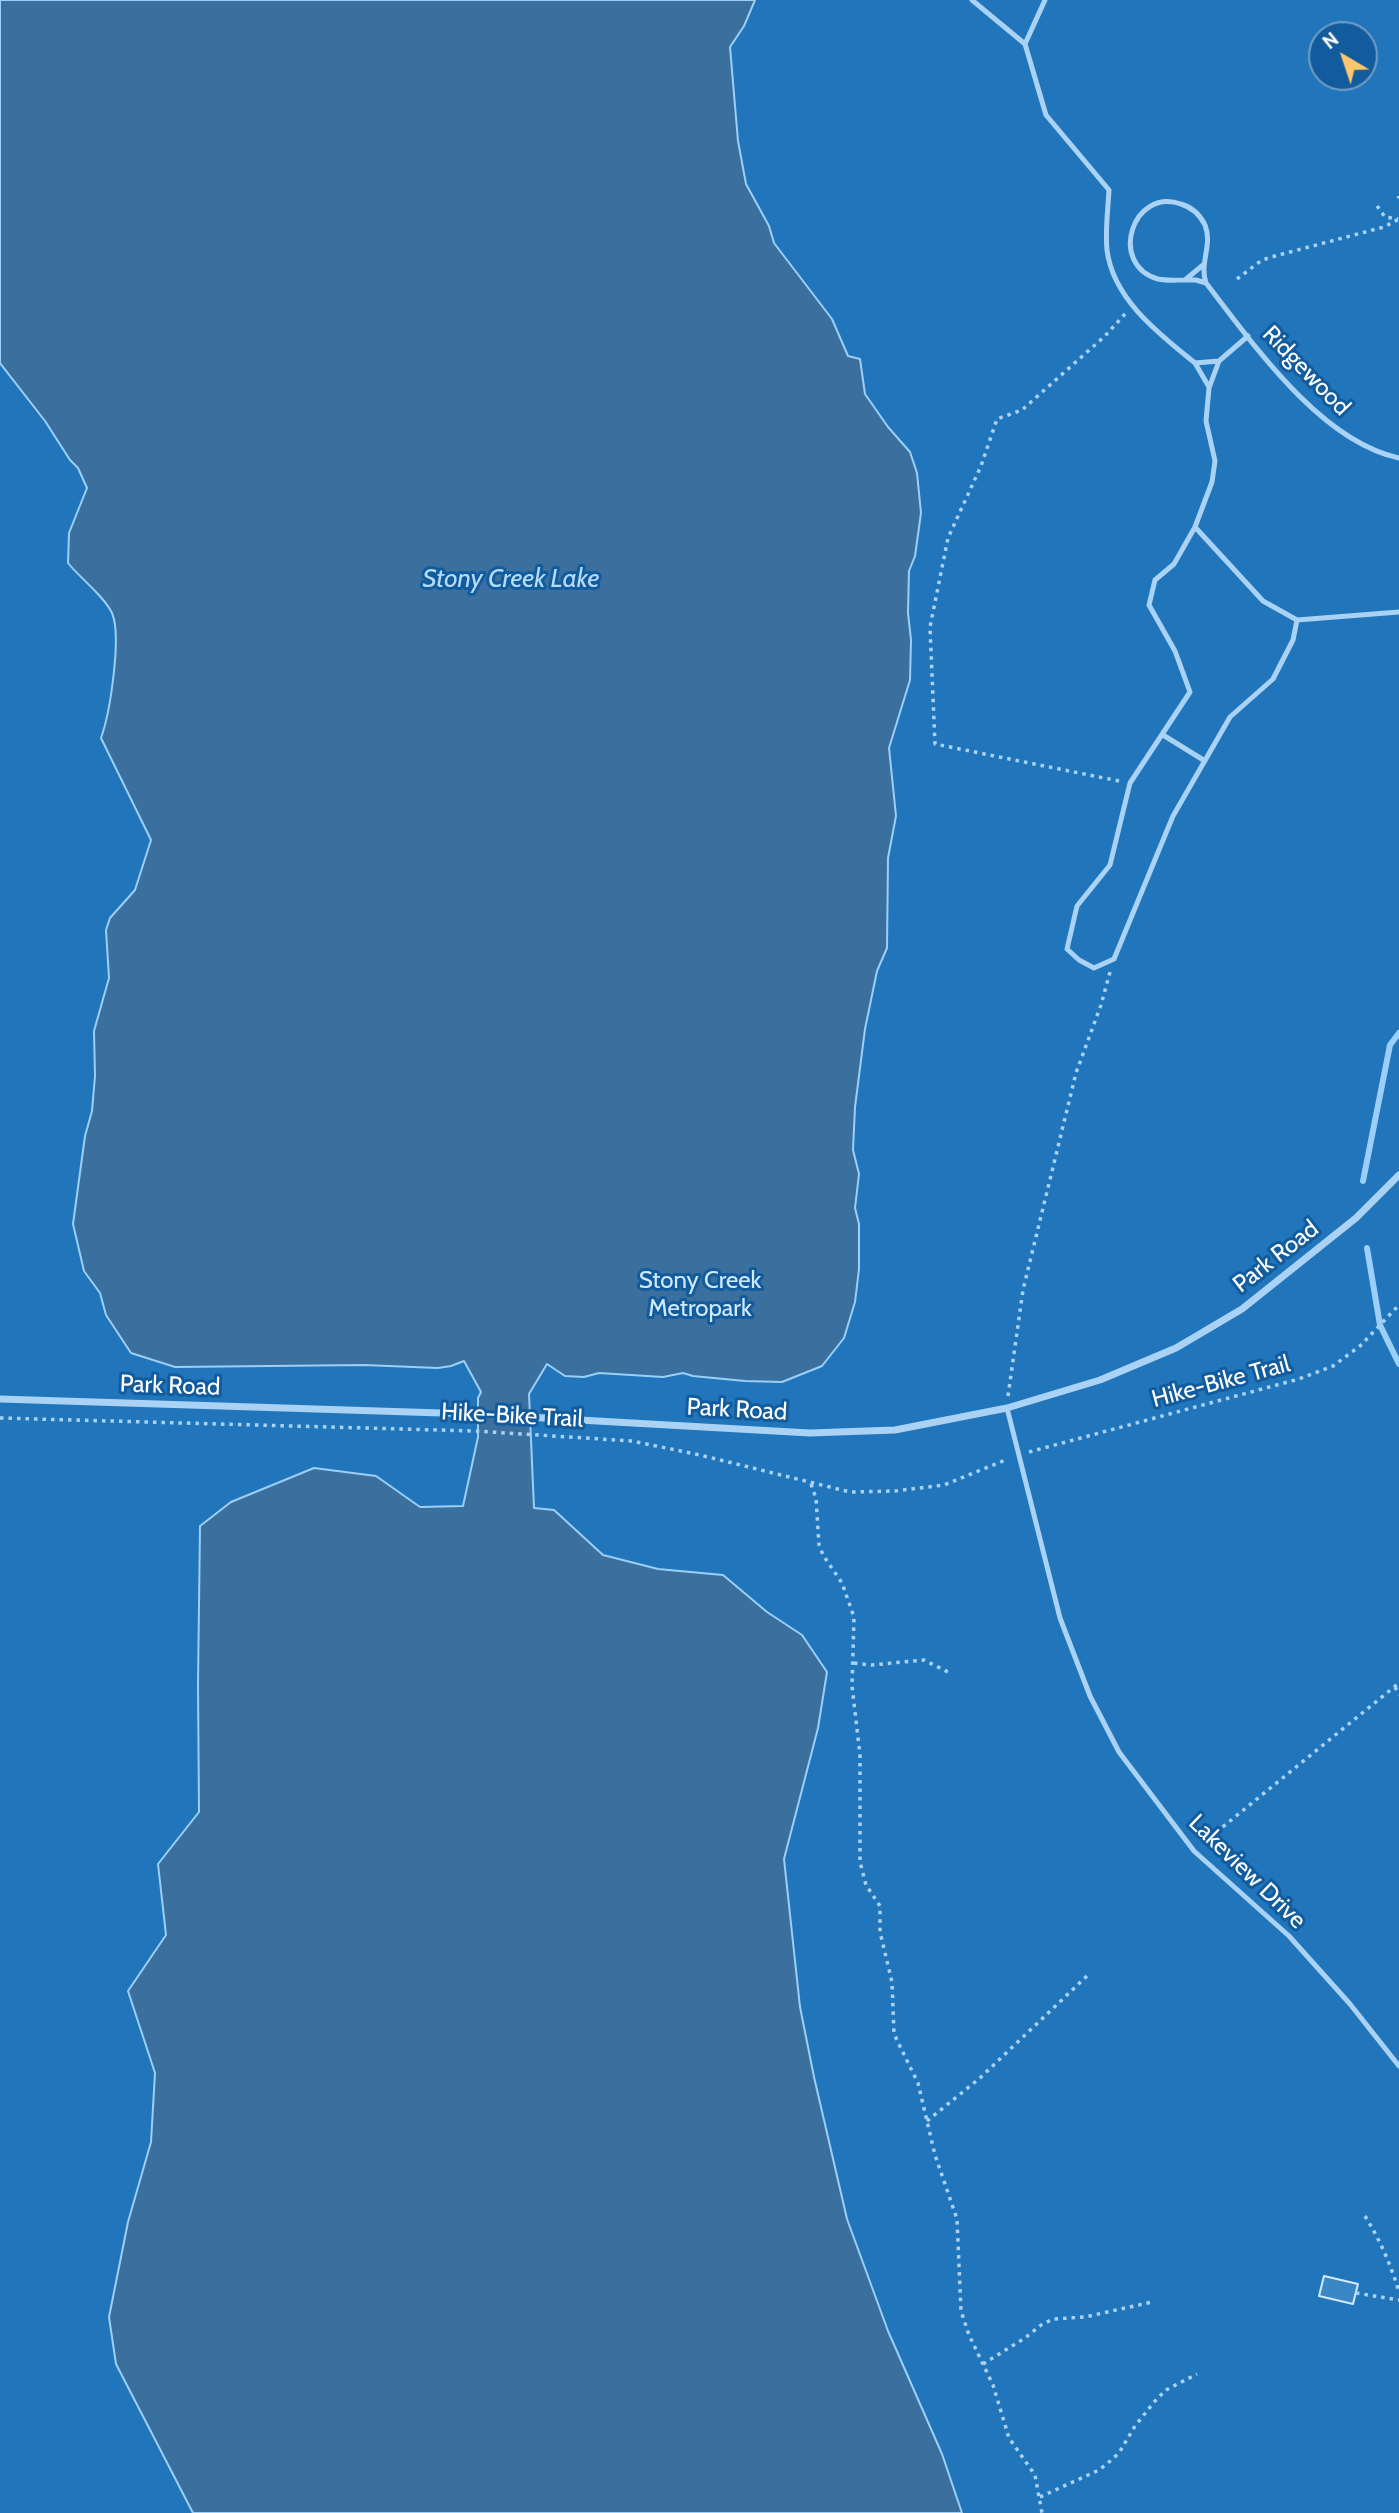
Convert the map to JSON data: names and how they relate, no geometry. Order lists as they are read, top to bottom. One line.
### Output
{"streets":{"street":["Park Road"],"lane":["Ridgewood","Lakeview Drive"],"path":["Hike-Bike Trail"]},"crossings":[["Park Road","Lakeview Drive"]],"water":["Stony Creek Lake"],"parks":["Stony Creek Metropark"],"north":"top left"}
